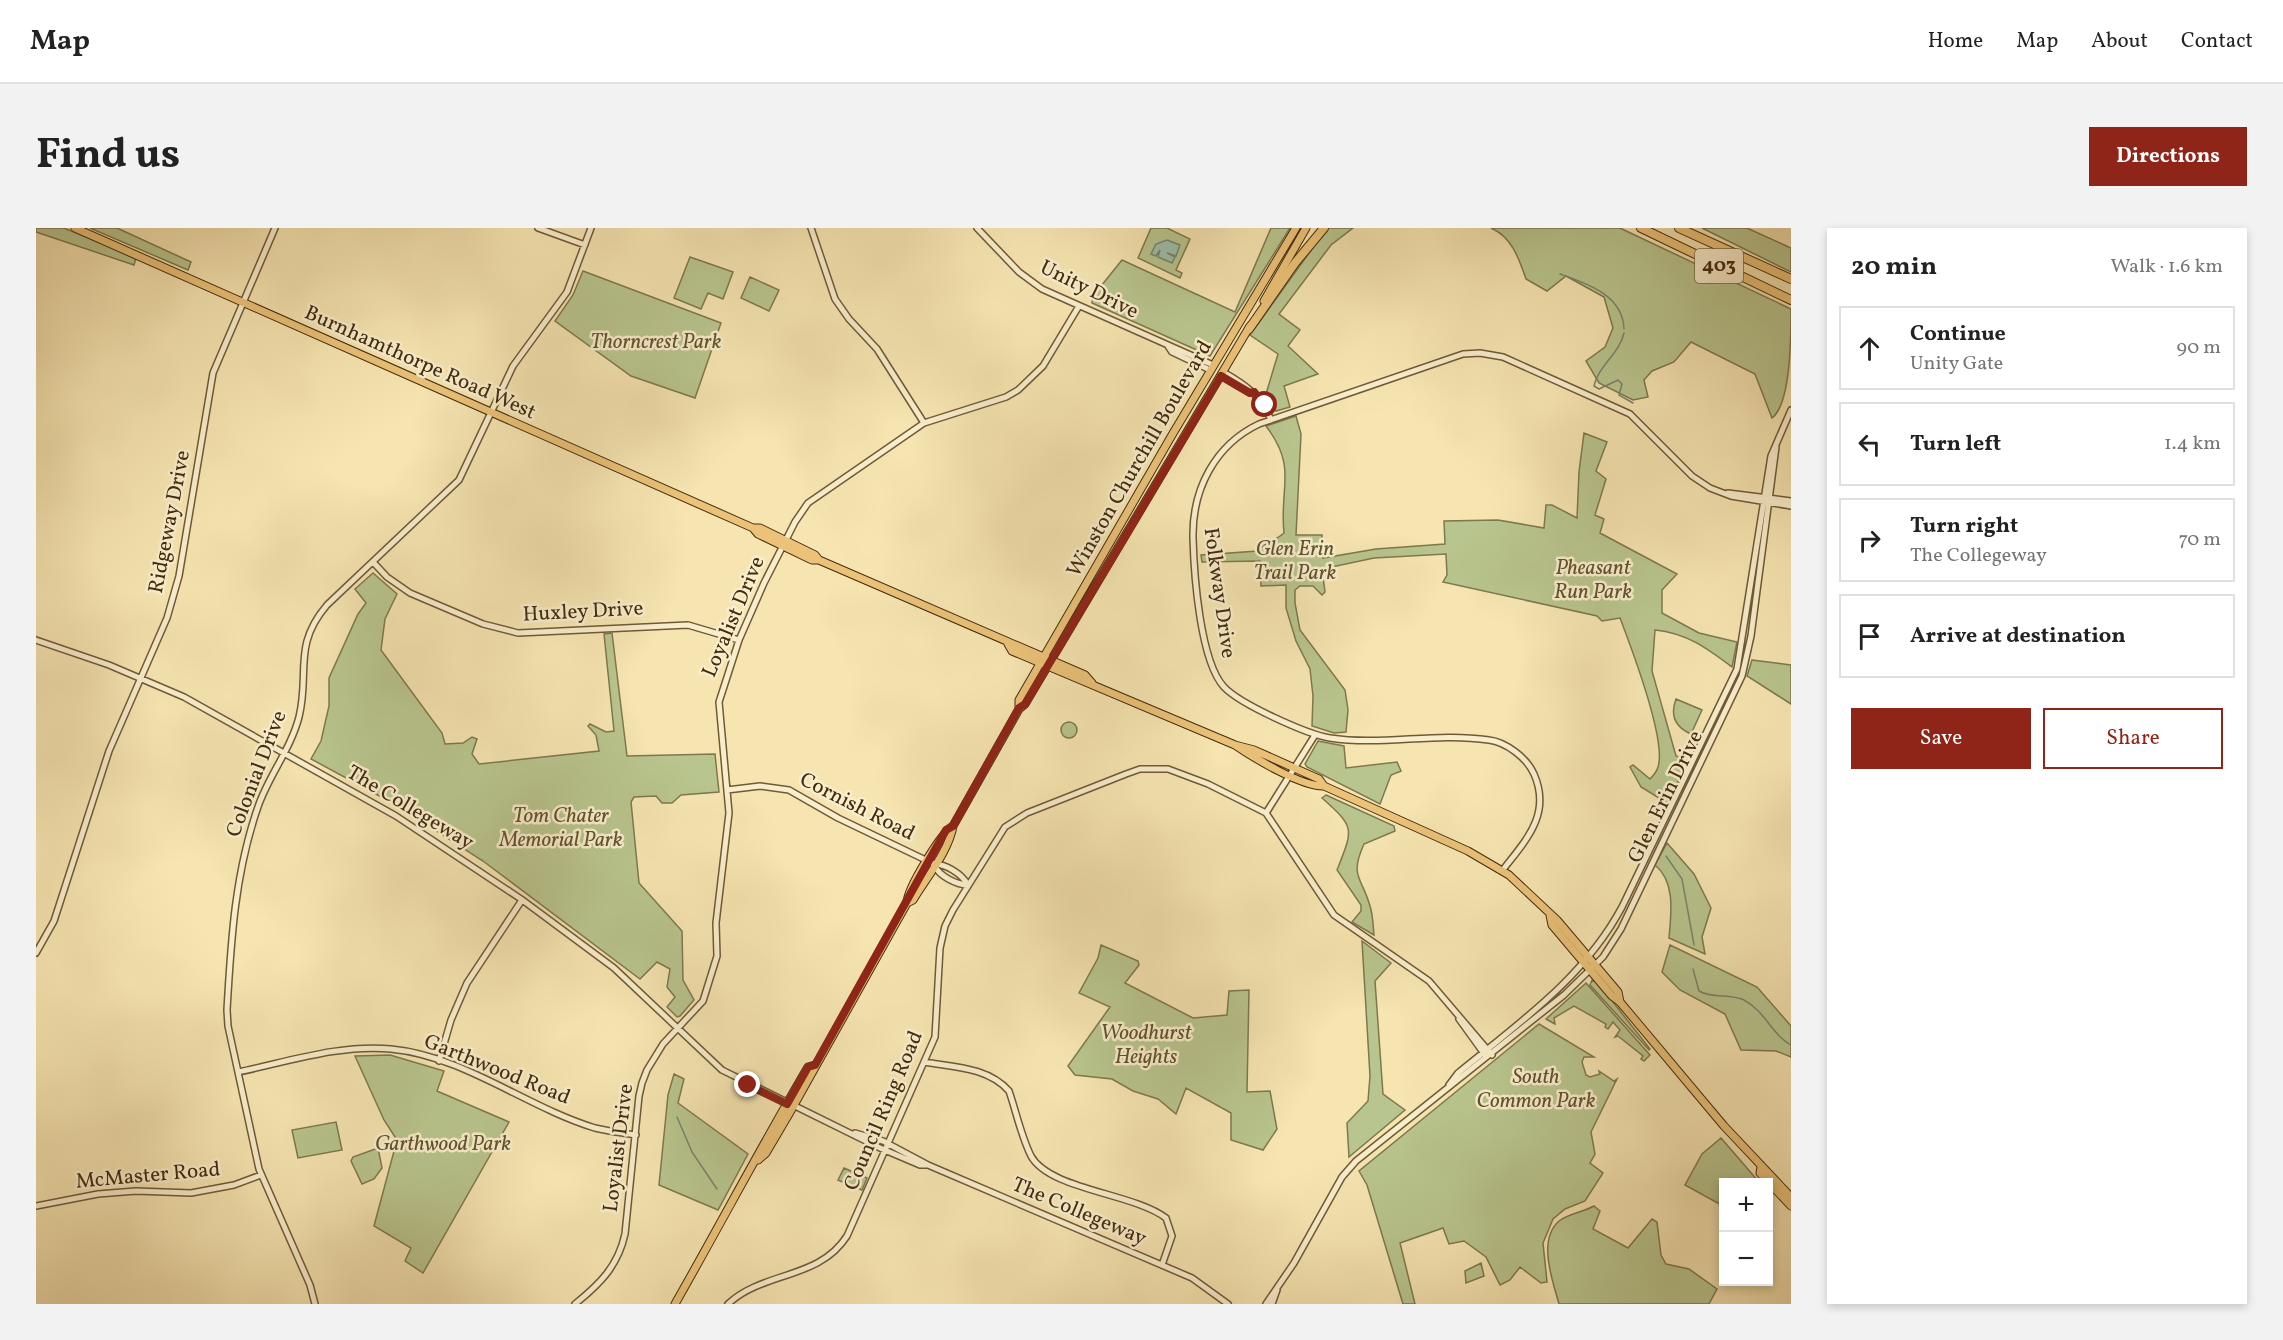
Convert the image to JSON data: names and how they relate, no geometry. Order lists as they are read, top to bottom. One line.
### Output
{"streets":{"highway":["403"],"main road":["Burnhamthorpe Road West","Winston Churchill Boulevard"],"street":["Unity Drive","Ridgeway Drive","Folkway Drive","Huxley Drive","Loyalist Drive","Colonial Drive","Glen Erin Drive","Cornish Road","The Collegeway","Garthwood Road","Council Ring Road","McMaster Road"]},"crossings":[["Unity Drive","Winston Churchill Boulevard"],["Unity Drive","Loyalist Drive"],["Burnhamthorpe Road West","Winston Churchill Boulevard"],["Burnhamthorpe Road West","Ridgeway Drive"],["Burnhamthorpe Road West","Folkway Drive"],["Burnhamthorpe Road West","Loyalist Drive"],["Burnhamthorpe Road West","Colonial Drive"],["Burnhamthorpe Road West","Glen Erin Drive"],["Winston Churchill Boulevard","Cornish Road"],["Winston Churchill Boulevard","The Collegeway"],["Ridgeway Drive","The Collegeway"],["Folkway Drive","Glen Erin Drive"],["Huxley Drive","Loyalist Drive"],["Huxley Drive","Colonial Drive"],["Loyalist Drive","Cornish Road"],["Loyalist Drive","The Collegeway"],["Loyalist Drive","Garthwood Road"],["Colonial Drive","The Collegeway"],["Colonial Drive","Garthwood Road"],["Colonial Drive","McMaster Road"],["Glen Erin Drive","Council Ring Road"],["Cornish Road","Council Ring Road"],["The Collegeway","Council Ring Road"]],"parks":["Thorncrest Park","Glen Erin Trail Park","Pheasant Run Park","Tom Chater Memorial Park","Woodhurst Heights","South Common Park","Garthwood Park"],"page":{"header":"Map","nav":["Home","Map","About","Contact"],"title":"Find us","buttons":["Directions",["Save","Share"]],"heading":["20 min","Walk · 1.6 km"],"list":[["Continue","Unity Gate","90 m"],["Turn left","1.4 km"],["Turn right","The Collegeway","70 m"],"Arrive at destination"],"map_buttons":["+","−"]}}
